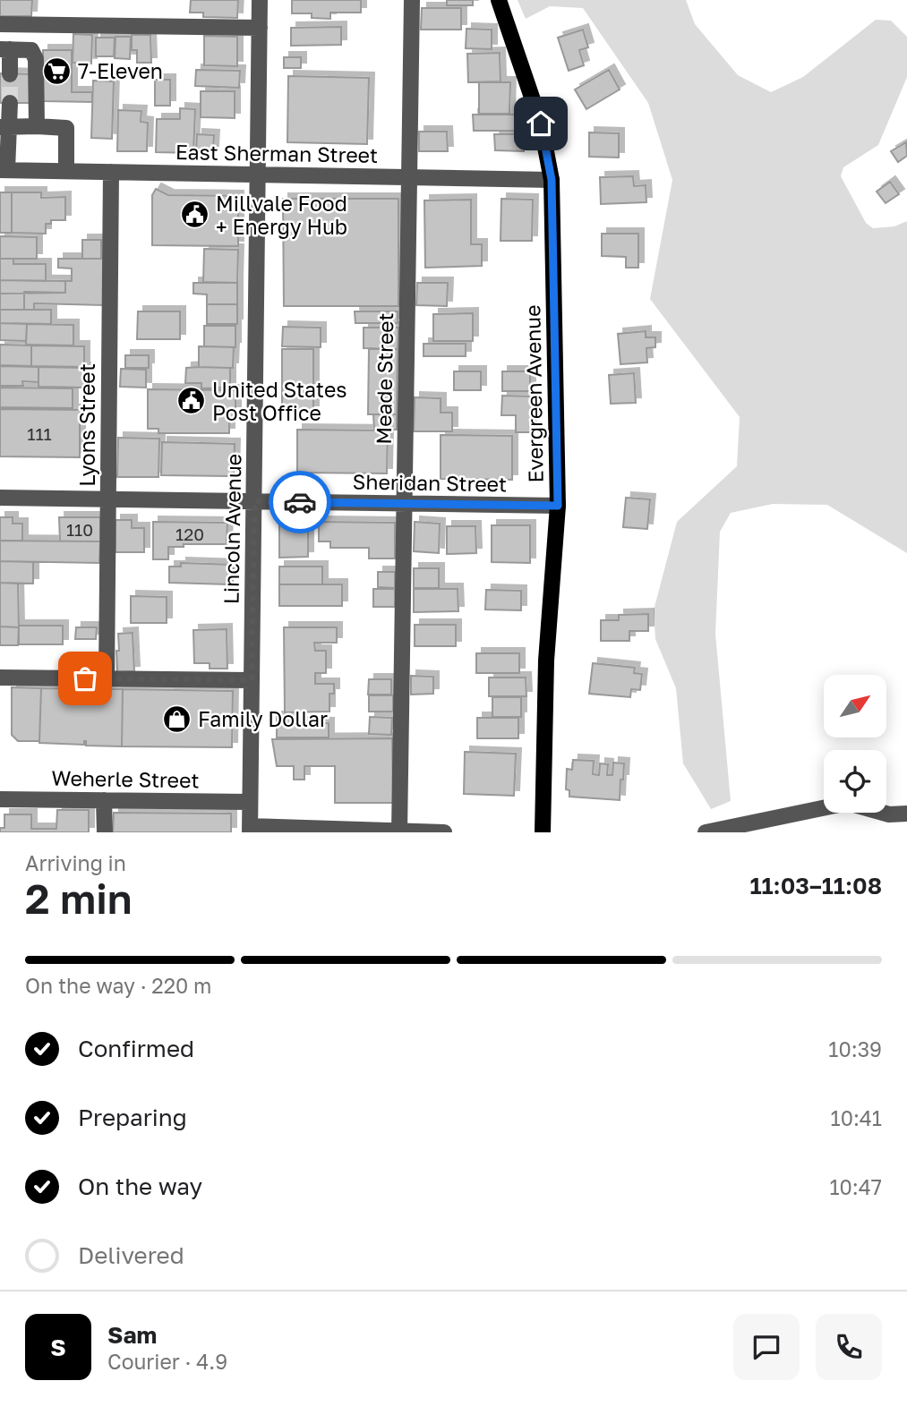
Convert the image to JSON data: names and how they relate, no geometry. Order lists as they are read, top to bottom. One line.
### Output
{"streets":{"main road":["Evergreen Avenue"],"street":["East Sherman Street","Meade Street","Lyons Street","Sheridan Street","Lincoln Avenue","Weherle Street"]},"crossings":[["East Sherman Street","Meade Street"],["East Sherman Street","Evergreen Avenue"],["East Sherman Street","Lyons Street"],["East Sherman Street","Lincoln Avenue"],["Meade Street","Sheridan Street"],["Evergreen Avenue","Sheridan Street"],["Lyons Street","Sheridan Street"],["Sheridan Street","Lincoln Avenue"],["Lincoln Avenue","Weherle Street"]],"places":{"supermarket":["7-Eleven"],"public building":["Millvale Food + Energy Hub","United States Post Office"],"shop":["Family Dollar"]},"house_numbers":["111","110","120"],"north":"top right","page":{"heading":["2 min","Arriving in","11:03–11:08"],"panel":["Sam","Courier · 4.9"],"bar":"On the way · 220 m","list":[["Confirmed","10:39"],["Preparing","10:41"],["On the way","10:47"],"Delivered"],"round":"S"}}
